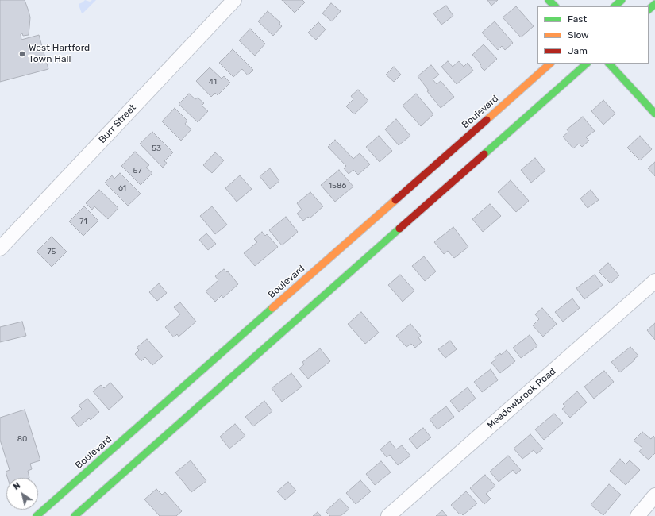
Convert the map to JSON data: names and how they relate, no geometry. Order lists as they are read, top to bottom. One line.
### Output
{"streets":{"main road":["Boulevard"],"street":["Burr Street","Meadowbrook Road"]},"places":["West Hartford Town Hall"],"house_numbers":["41","53","57","1586","61","71","75","80"],"legend":["Fast","Slow","Jam"],"north":"top left"}
